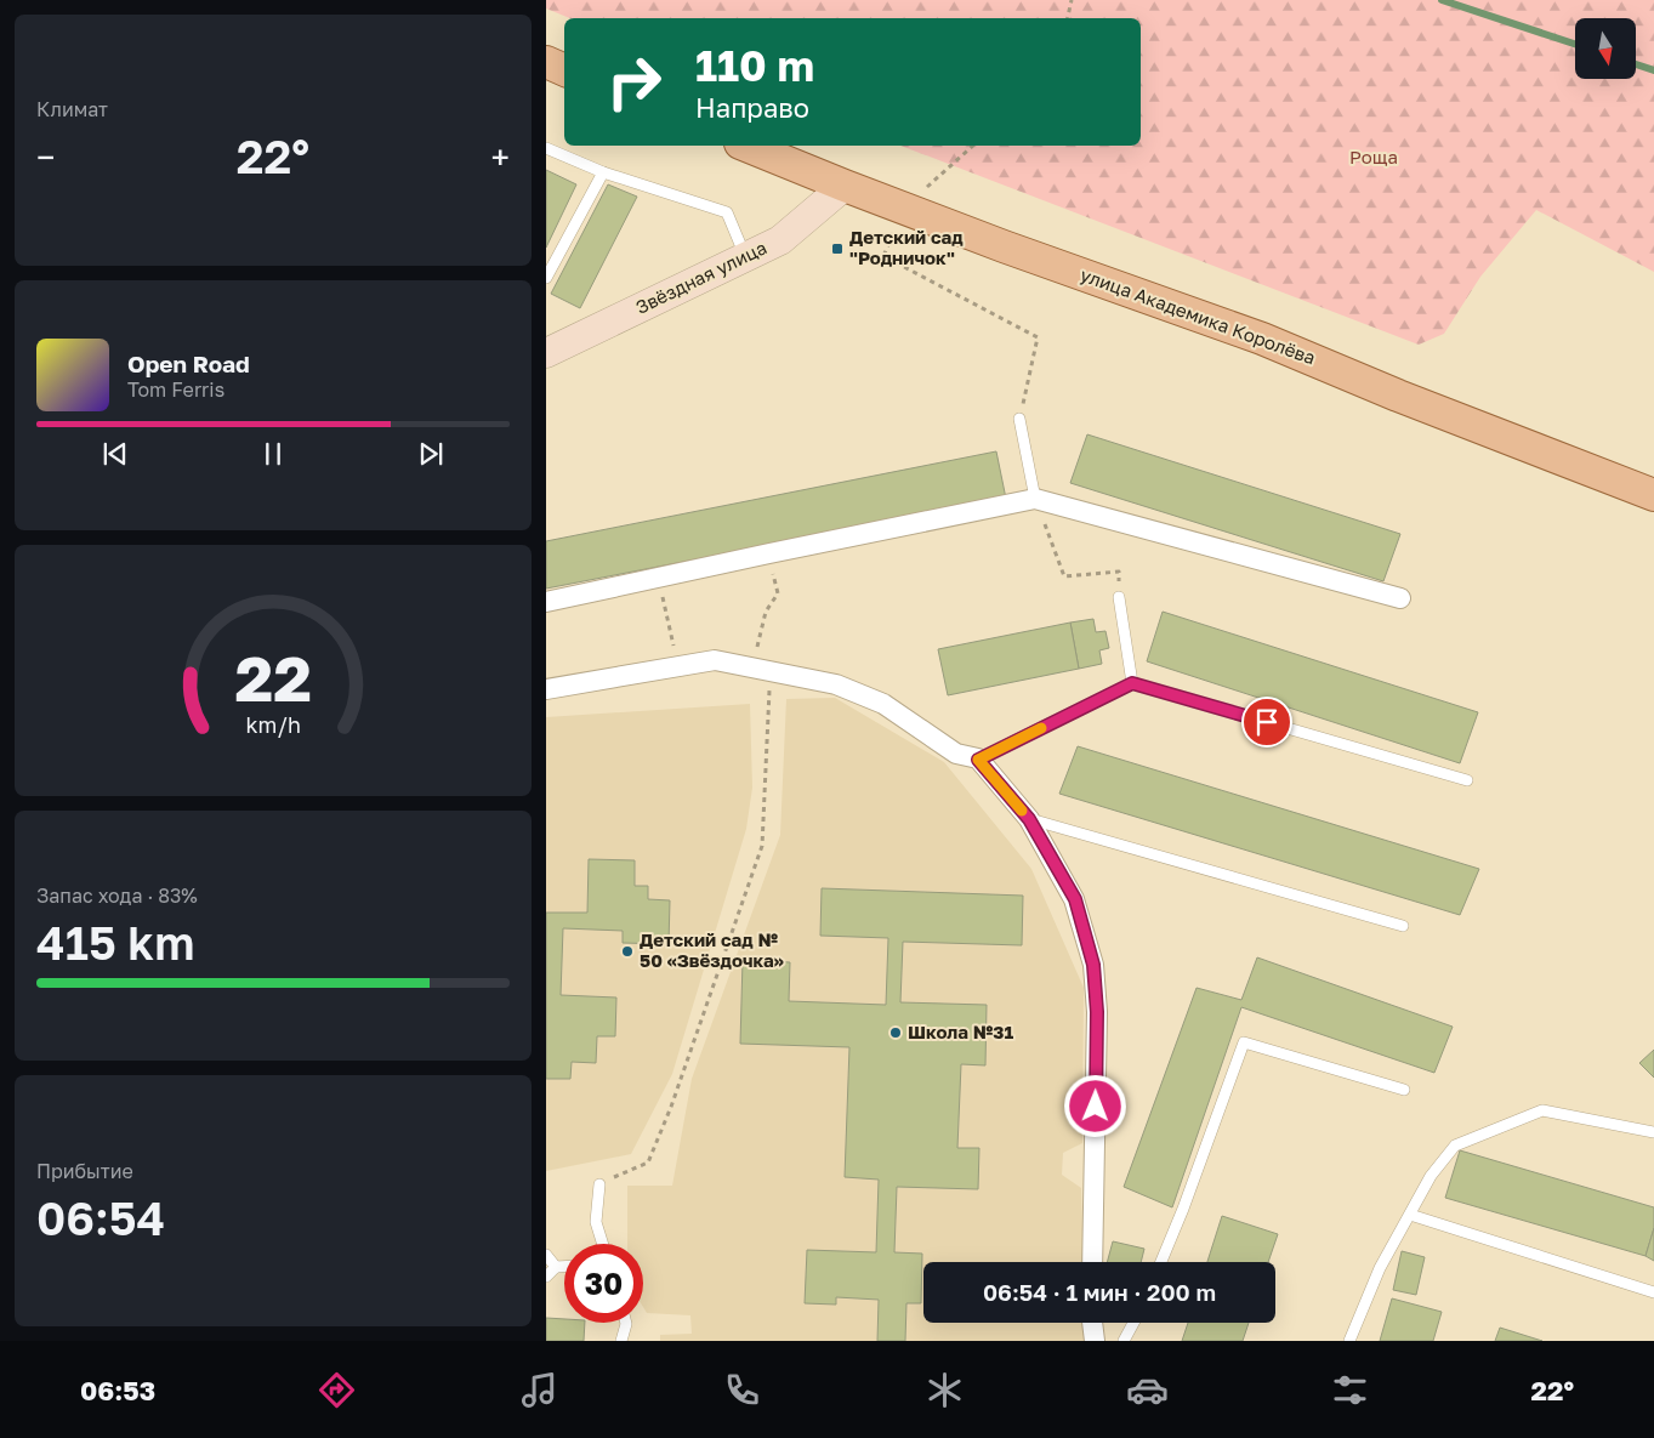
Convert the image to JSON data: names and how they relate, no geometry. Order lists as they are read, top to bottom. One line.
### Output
{"streets":{"main road":["улица Академика Королёва"],"street":["Звёздная улица"]},"crossings":[["Звёздная улица","улица Академика Королёва"]],"parks":["Роща"],"places":{"transit":["Детский сад \"Родничок\""],"other":["Детский сад № 50 «Звёздочка»","Школа №31"]},"north":"bottom","page":{"tile":["Климат",["Запас хода · 83%","415 km"],["Прибытие","06:54"]],"turn":["110 m","Направо"],"heat":["−","22°","+"],"song":["Open Road","Tom Ferris"],"limit":"30","trip":"06:54 · 1 мин · 200 m","tabs":["06:53","22°"],"gauge":["22","km/h"]}}
